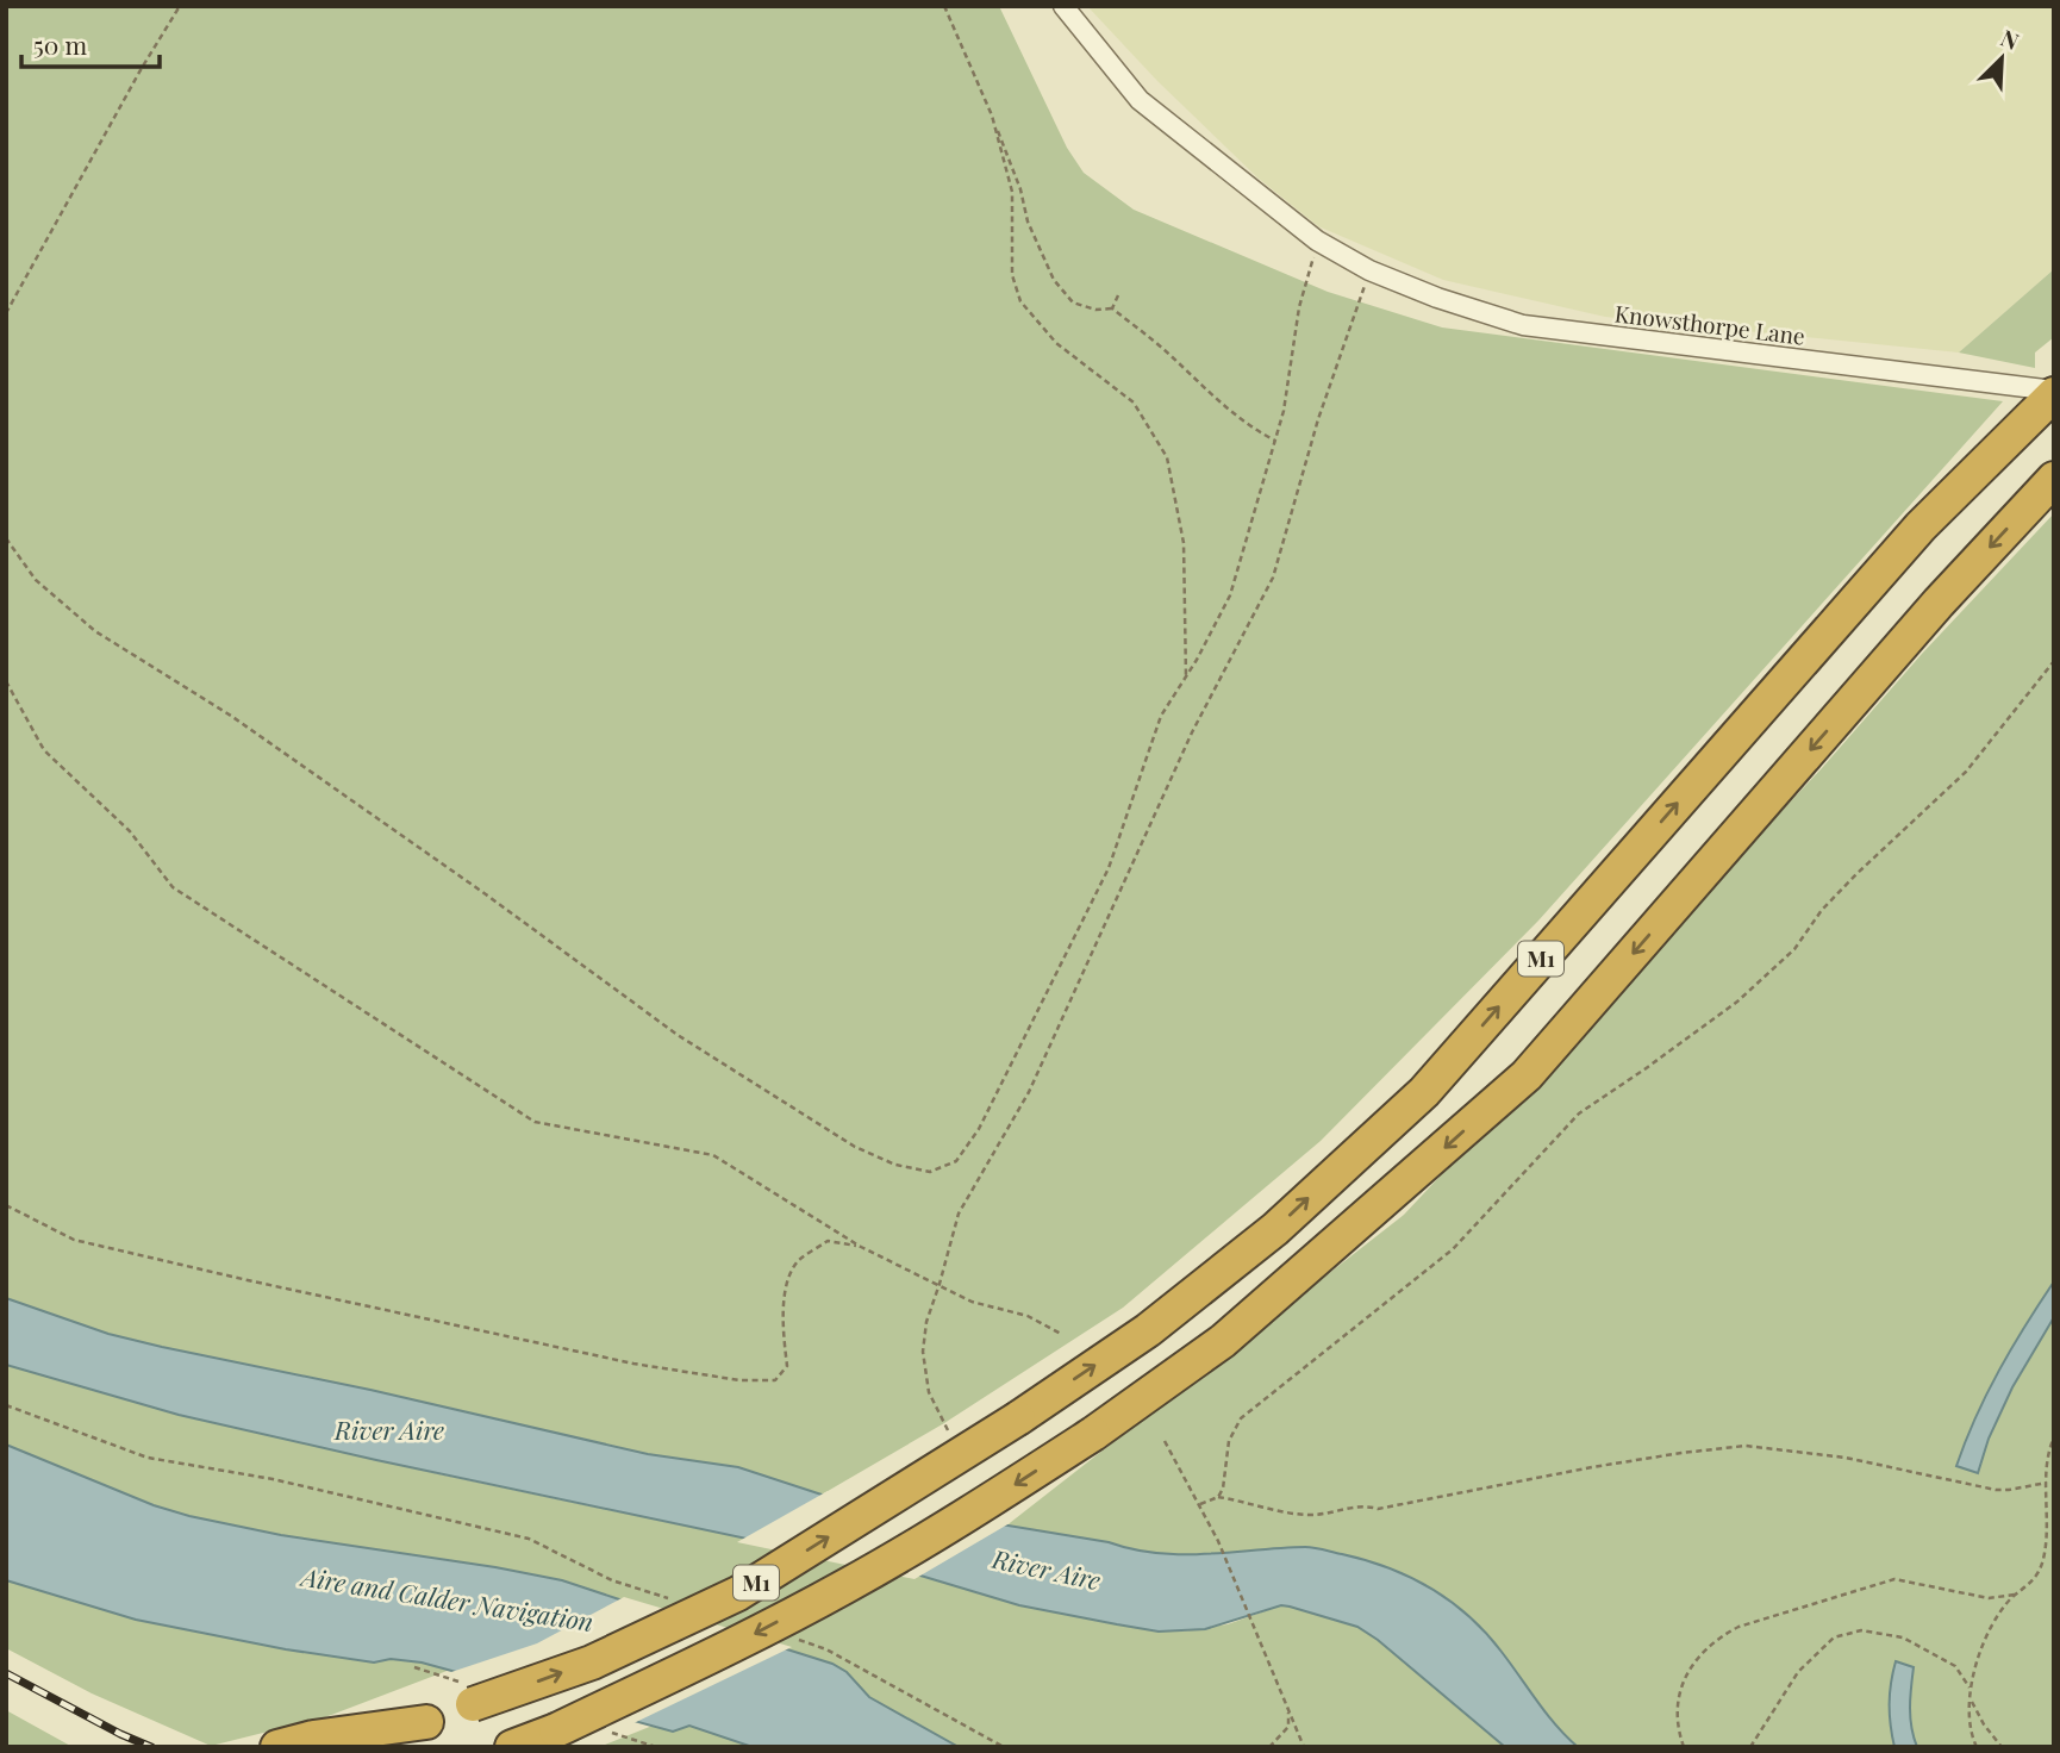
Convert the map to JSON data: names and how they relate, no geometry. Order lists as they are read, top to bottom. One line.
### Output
{"streets":{"highway":["M1"],"street":["Knowsthorpe Lane"]},"crossings":[["Knowsthorpe Lane","M1"]],"water":["River Aire","Aire and Calder Navigation"],"scale_bar":"50 m","north":"top right"}
